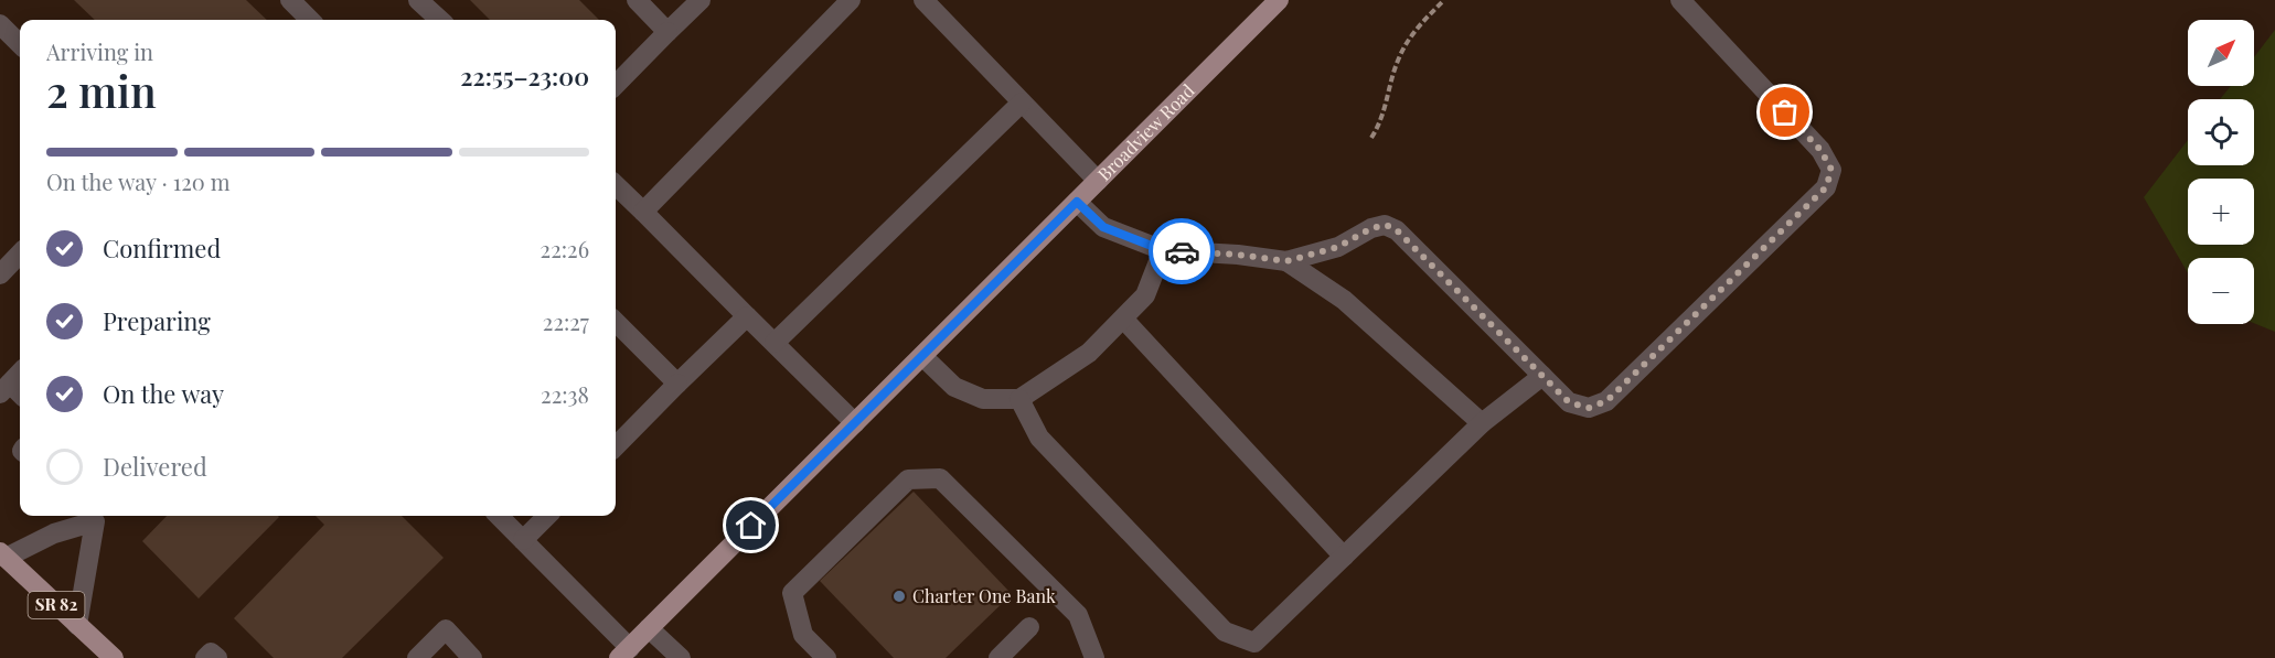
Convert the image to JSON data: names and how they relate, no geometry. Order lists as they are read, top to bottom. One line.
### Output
{"streets":{"main road":["Broadview Road","SR 82"]},"places":["Charter One Bank"],"north":"top right","page":{"map_buttons":["+","−"],"heading":["2 min","Arriving in","22:55–23:00"],"bar":"On the way · 120 m","list":[["Confirmed","22:26"],["Preparing","22:27"],["On the way","22:38"],"Delivered"]}}
